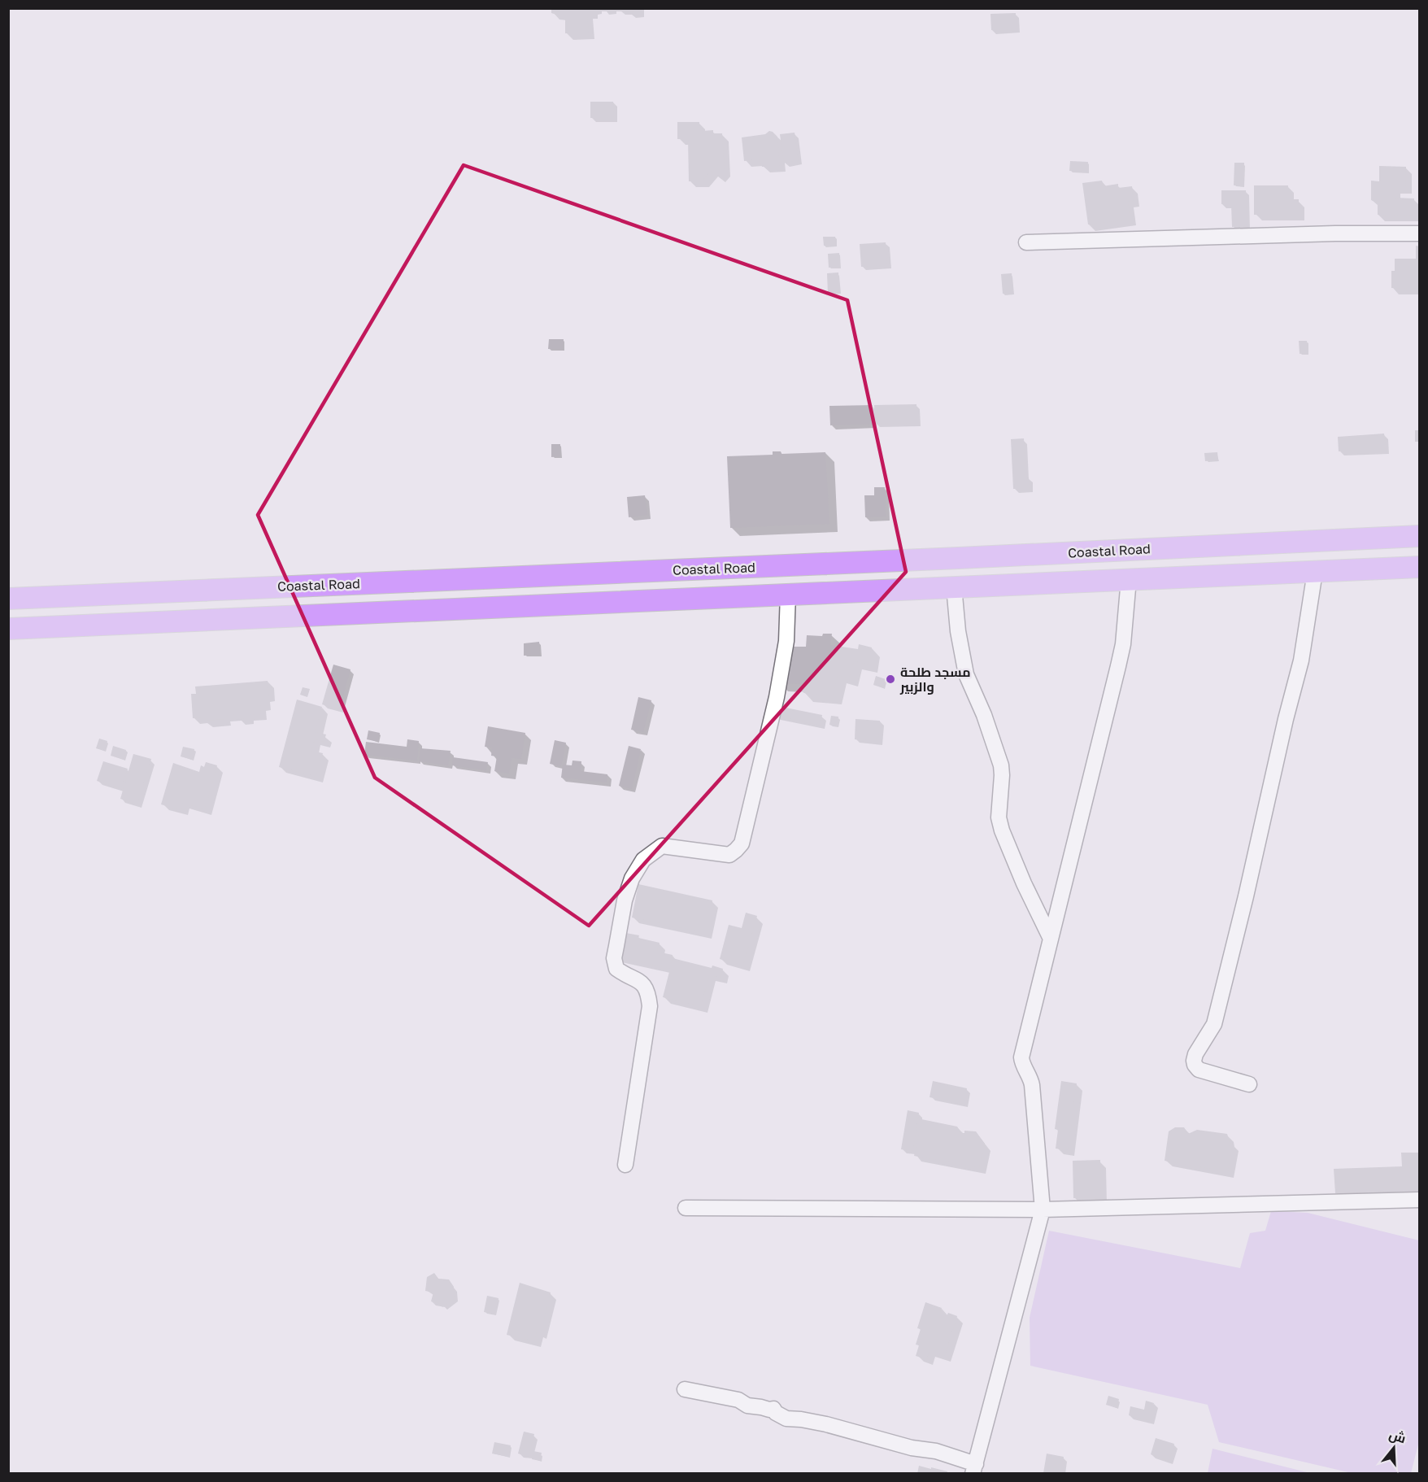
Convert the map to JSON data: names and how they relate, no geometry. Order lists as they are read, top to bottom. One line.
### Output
{"streets":{"highway":["Coastal Road"]},"places":["مسجد طلحة والزبير"],"north":"top"}
